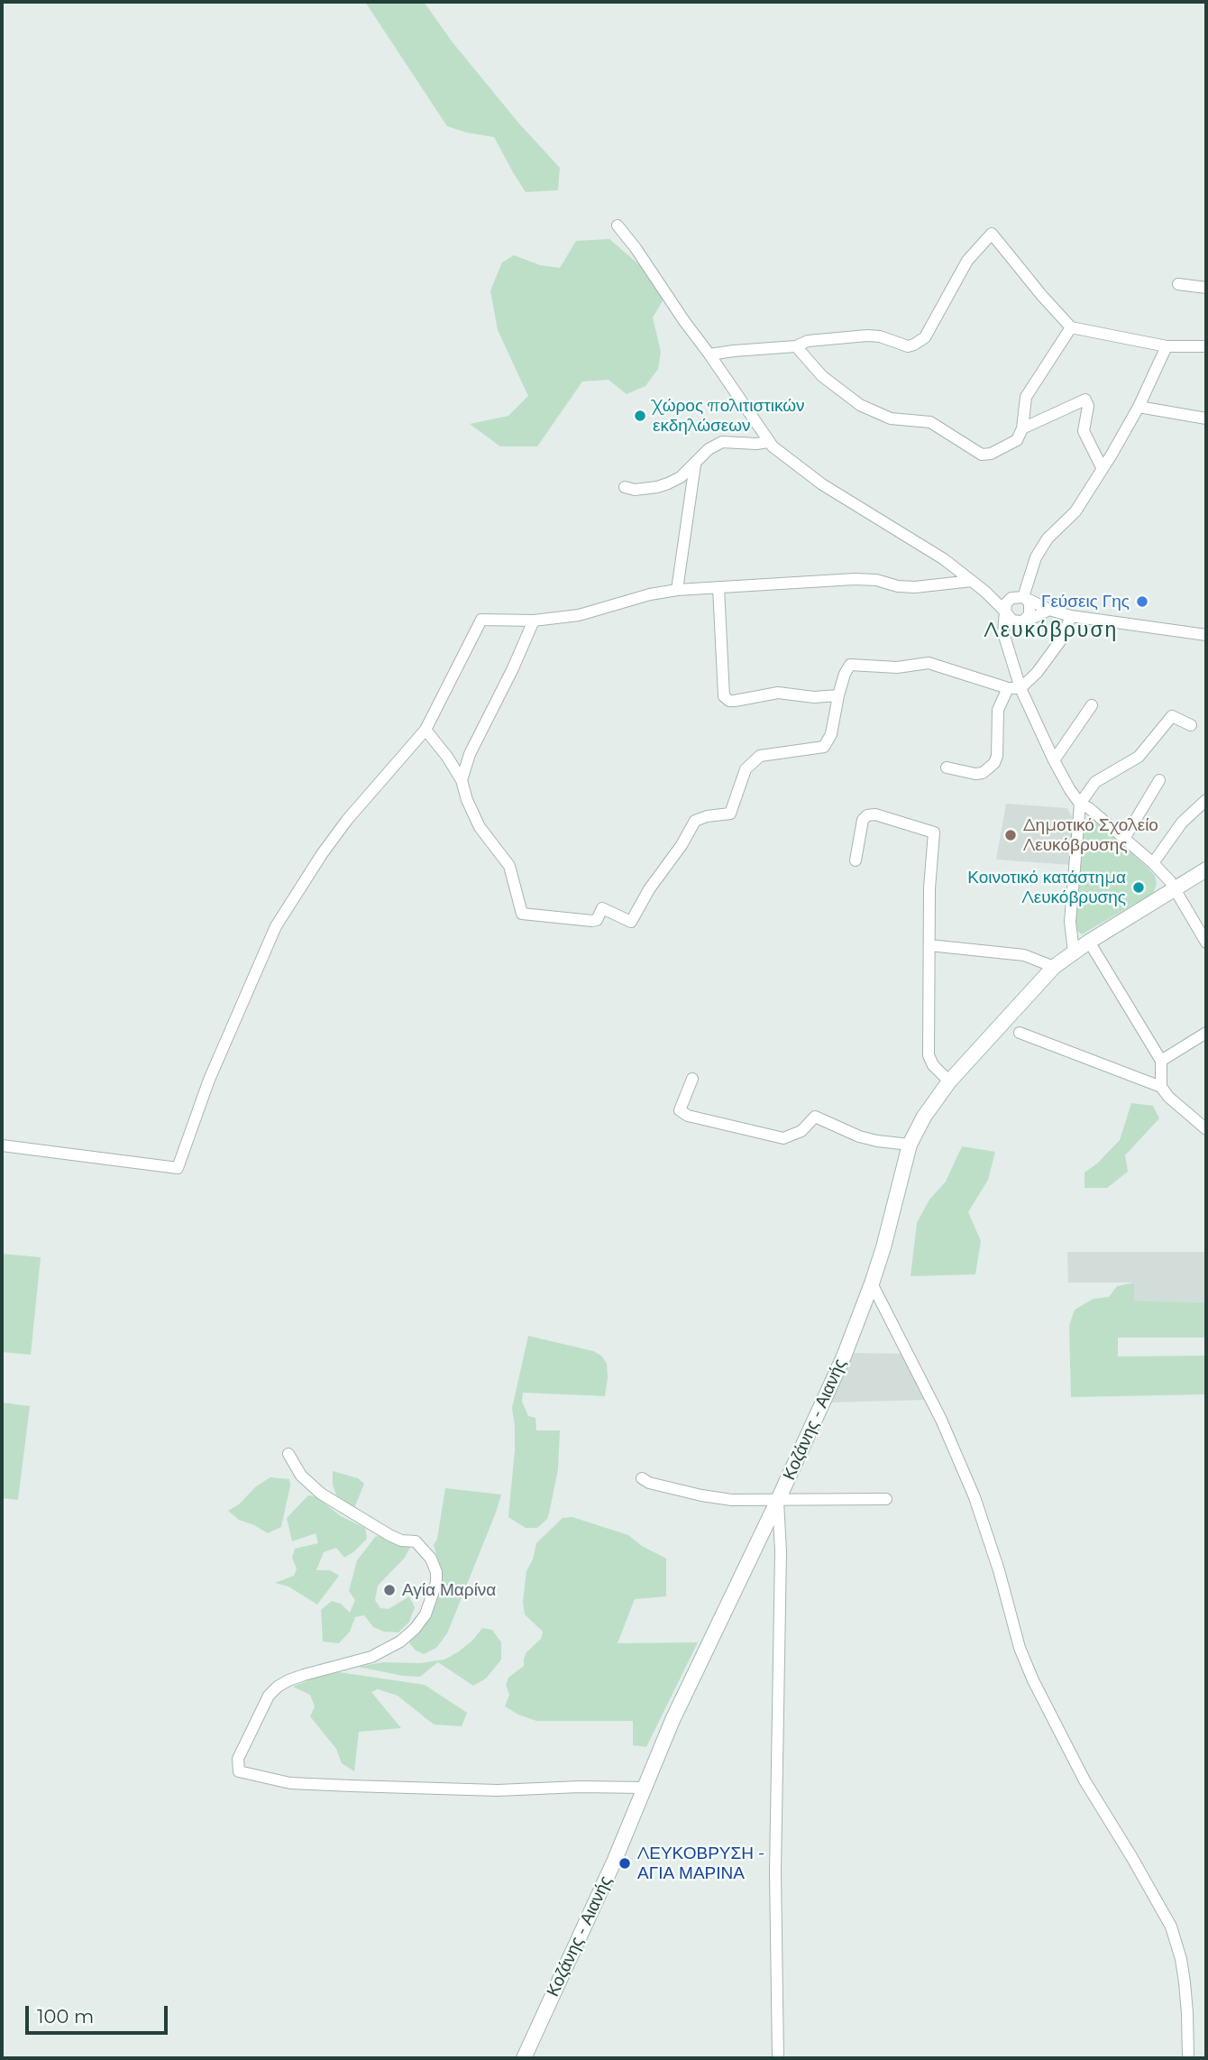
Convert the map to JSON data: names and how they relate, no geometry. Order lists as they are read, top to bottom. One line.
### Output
{"streets":{"main road":["Κοζάνης - Αιανής"]},"districts":["Λευκόβρυση"],"places":["Χώρος πολιτιστικών εκδηλώσεων","Γεύσεις Γης","Δημοτικό Σχολείο Λευκόβρυσης","Κοινοτικό κατάστημα Λευκόβρυσης","Αγία Μαρίνα","ΛΕΥΚΟΒΡΥΣΗ - ΑΓΙΑ ΜΑΡΙΝΑ"],"scale_bar":"100 m"}
